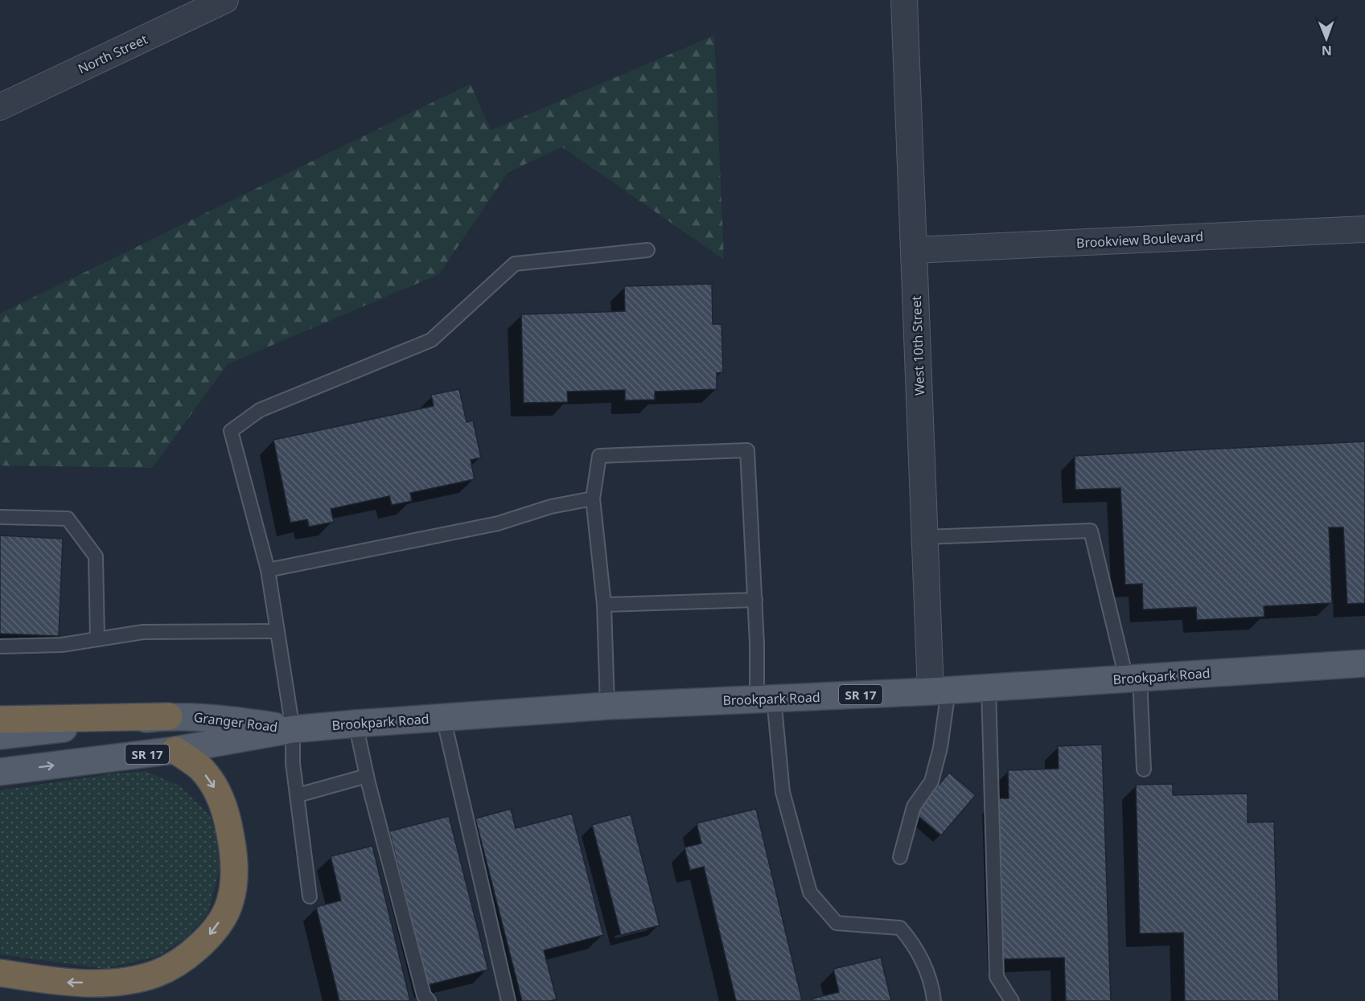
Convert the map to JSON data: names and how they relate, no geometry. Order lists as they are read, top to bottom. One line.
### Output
{"streets":{"main road":["Brookpark Road","SR 17","Granger Road"],"street":["North Street","Brookview Boulevard","West 10th Street"]},"crossings":[["Brookview Boulevard","West 10th Street"],["West 10th Street","Brookpark Road"],["Brookpark Road","Granger Road"]],"north":"bottom"}
